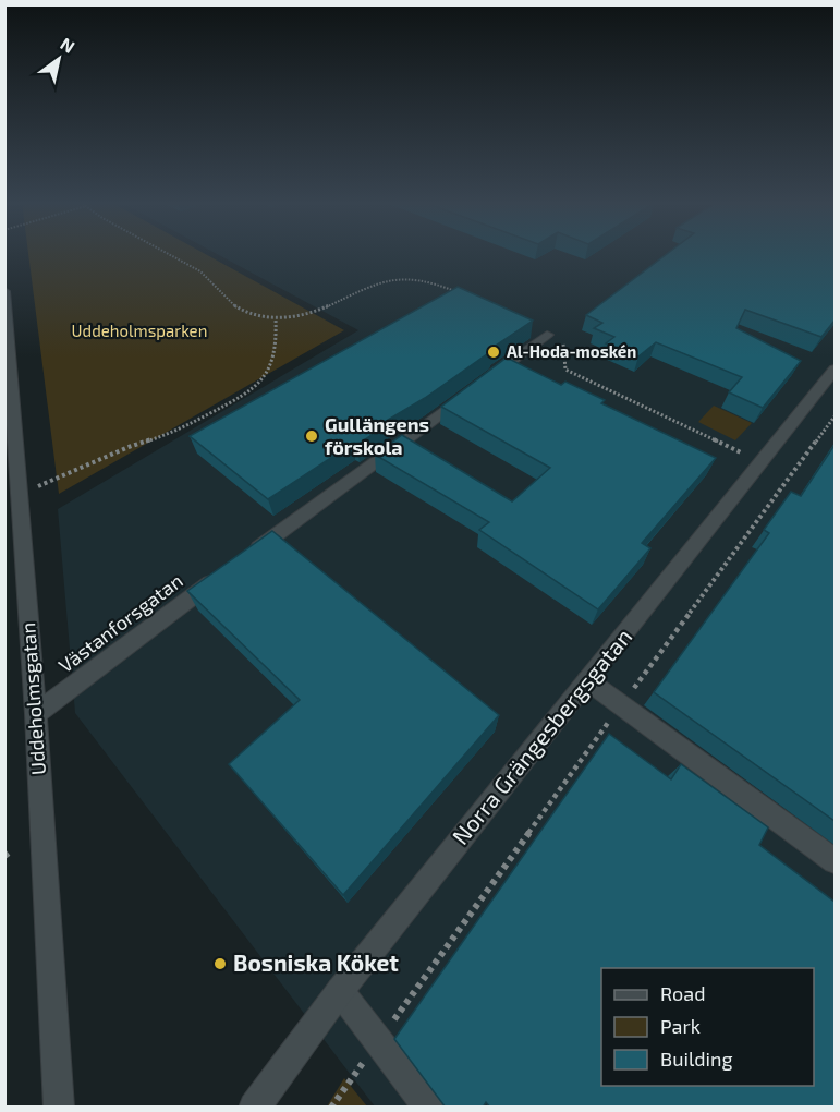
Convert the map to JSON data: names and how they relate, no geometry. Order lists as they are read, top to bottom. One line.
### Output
{"streets":{"street":["Västanforsgatan","Uddeholmsgatan","Norra Grängesbergsgatan"]},"crossings":[["Västanforsgatan","Uddeholmsgatan"]],"parks":["Uddeholmsparken"],"places":["Al-Hoda-moskén","Gullängens förskola","Bosniska Köket"],"legend":["Road","Park","Building"],"north":"top right"}
